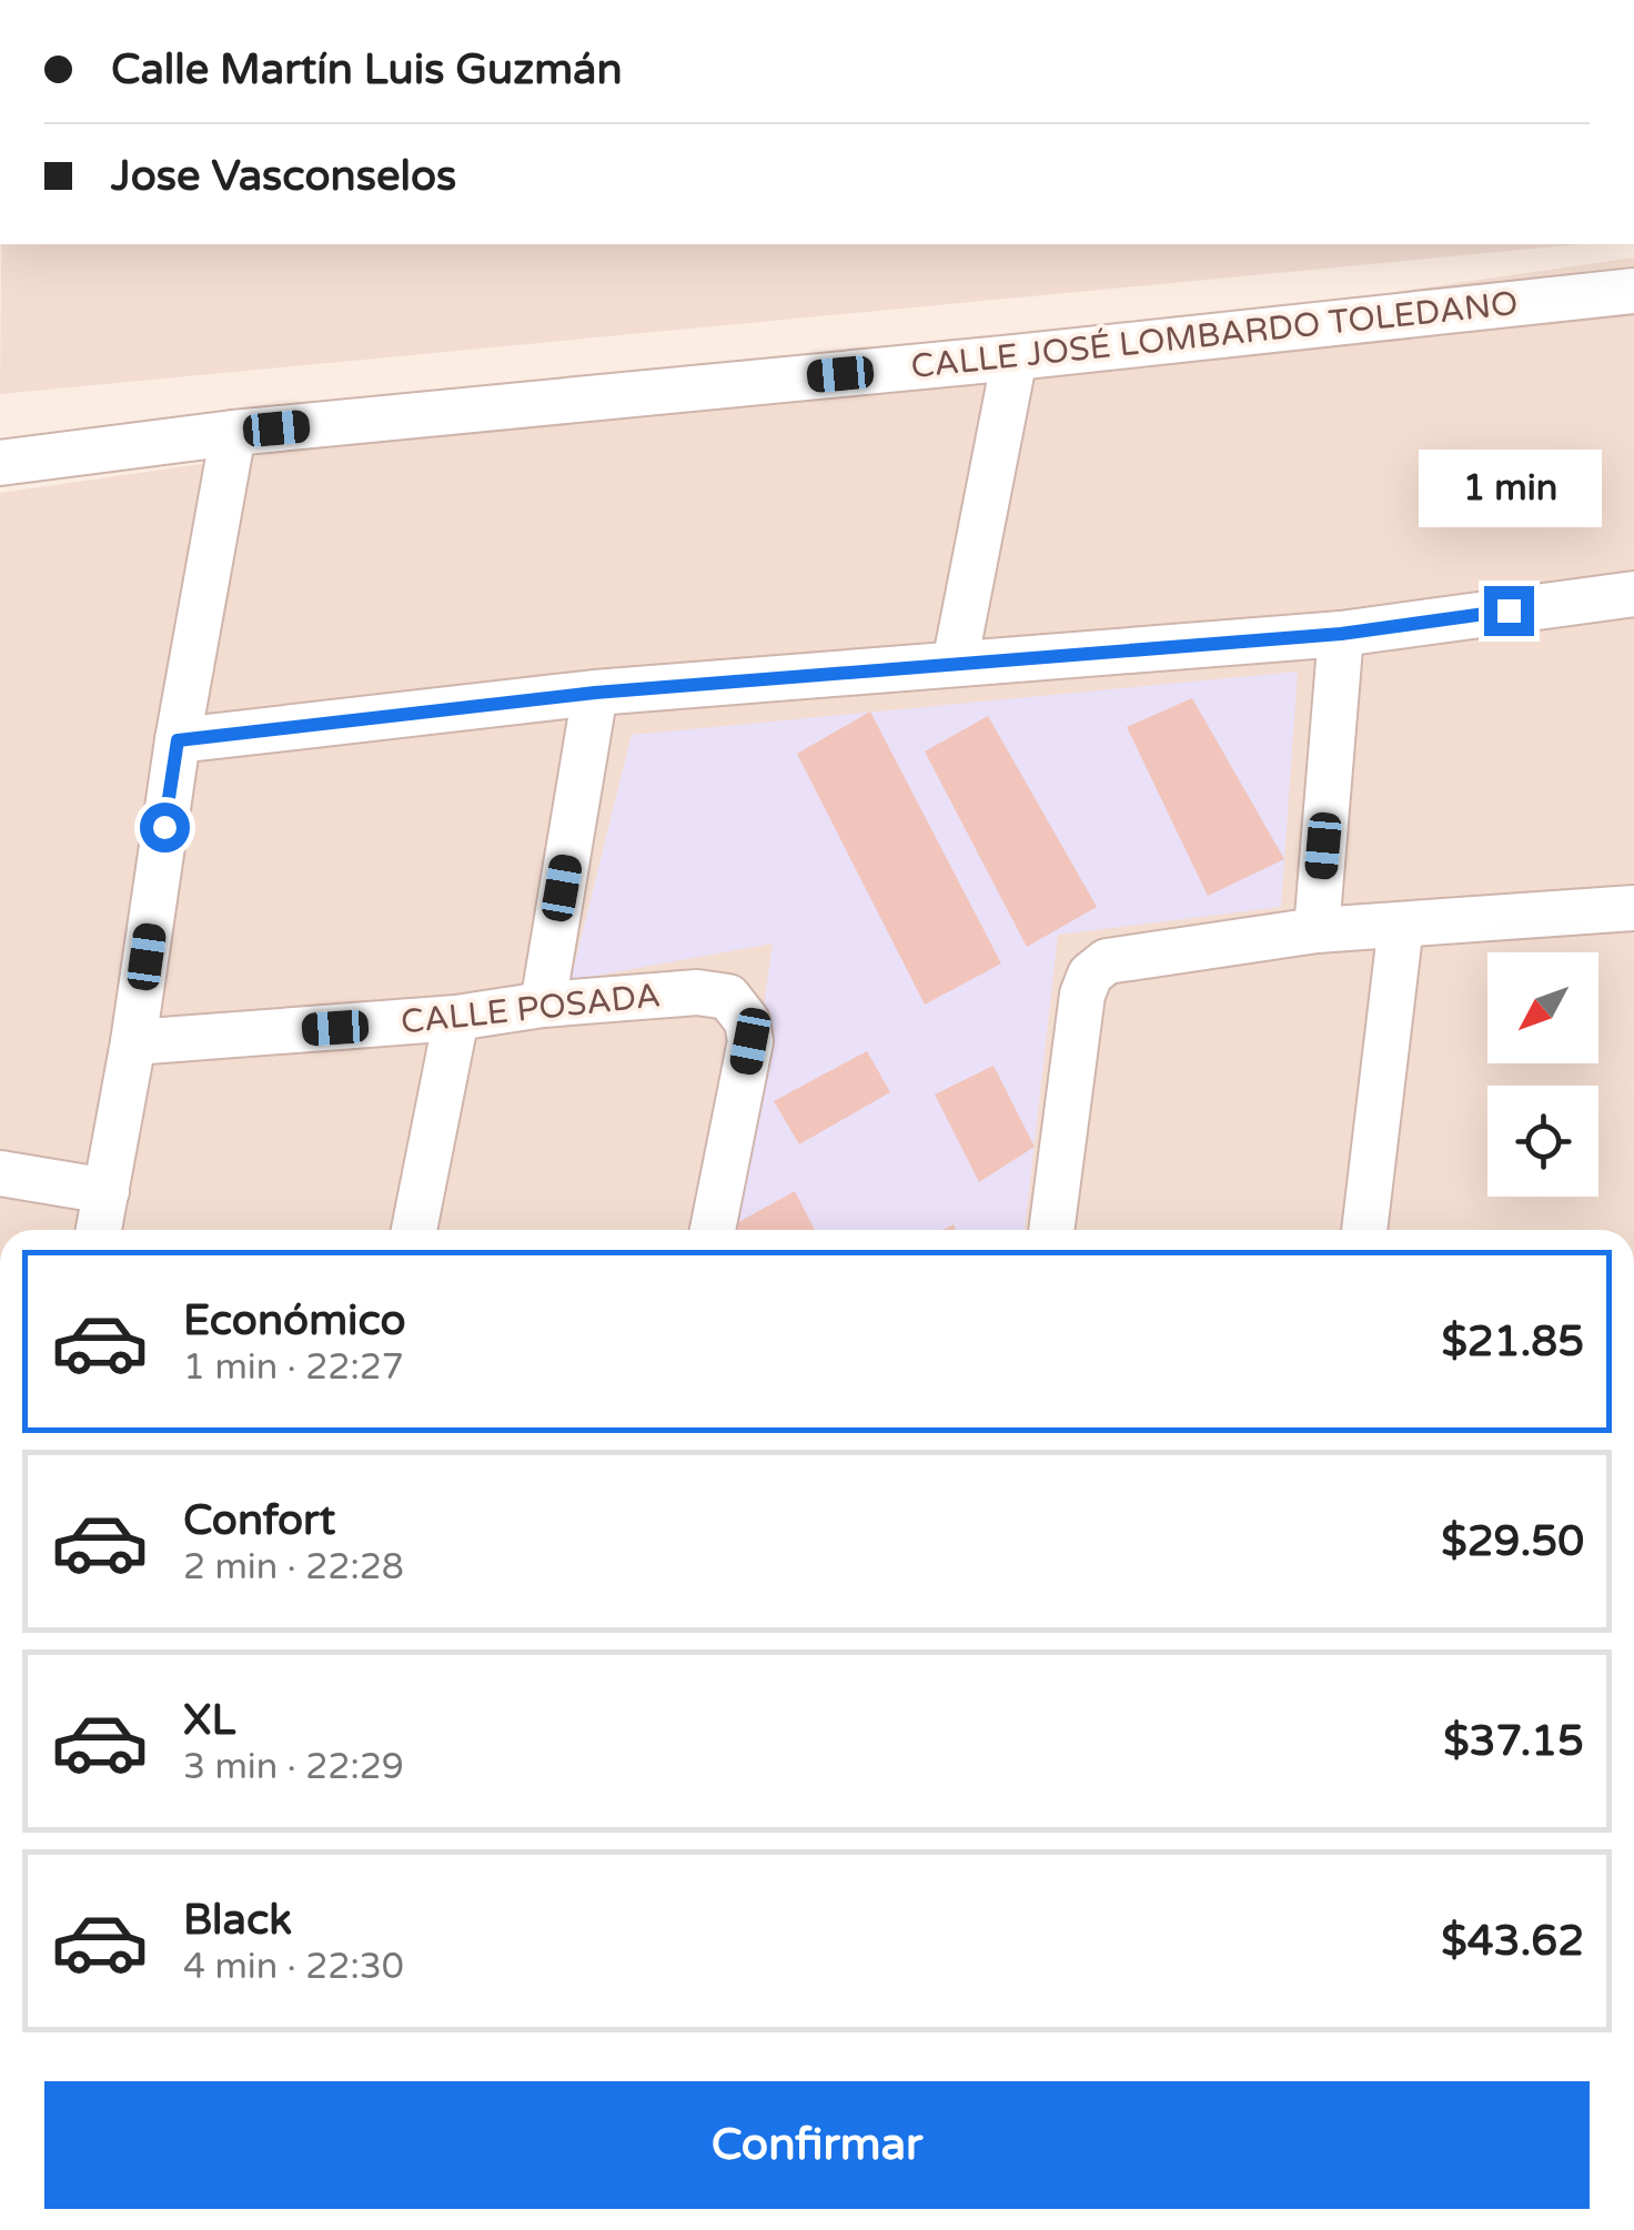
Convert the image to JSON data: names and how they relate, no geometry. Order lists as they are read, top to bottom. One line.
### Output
{"streets":{"street":["CALLE JOSÉ LOMBARDO TOLEDANO","CALLE POSADA"]},"north":"bottom left","page":{"banner":["Calle Martín Luis Guzmán","Jose Vasconselos"],"bubble":"1 min","list":[{"name":"Económico","note":"1 min · 22:27","value":"$21.85"},{"name":"Confort","note":"2 min · 22:28","value":"$29.50"},{"name":"XL","note":"3 min · 22:29","value":"$37.15"},{"name":"Black","note":"4 min · 22:30","value":"$43.62"}],"buttons":"Confirmar"}}
